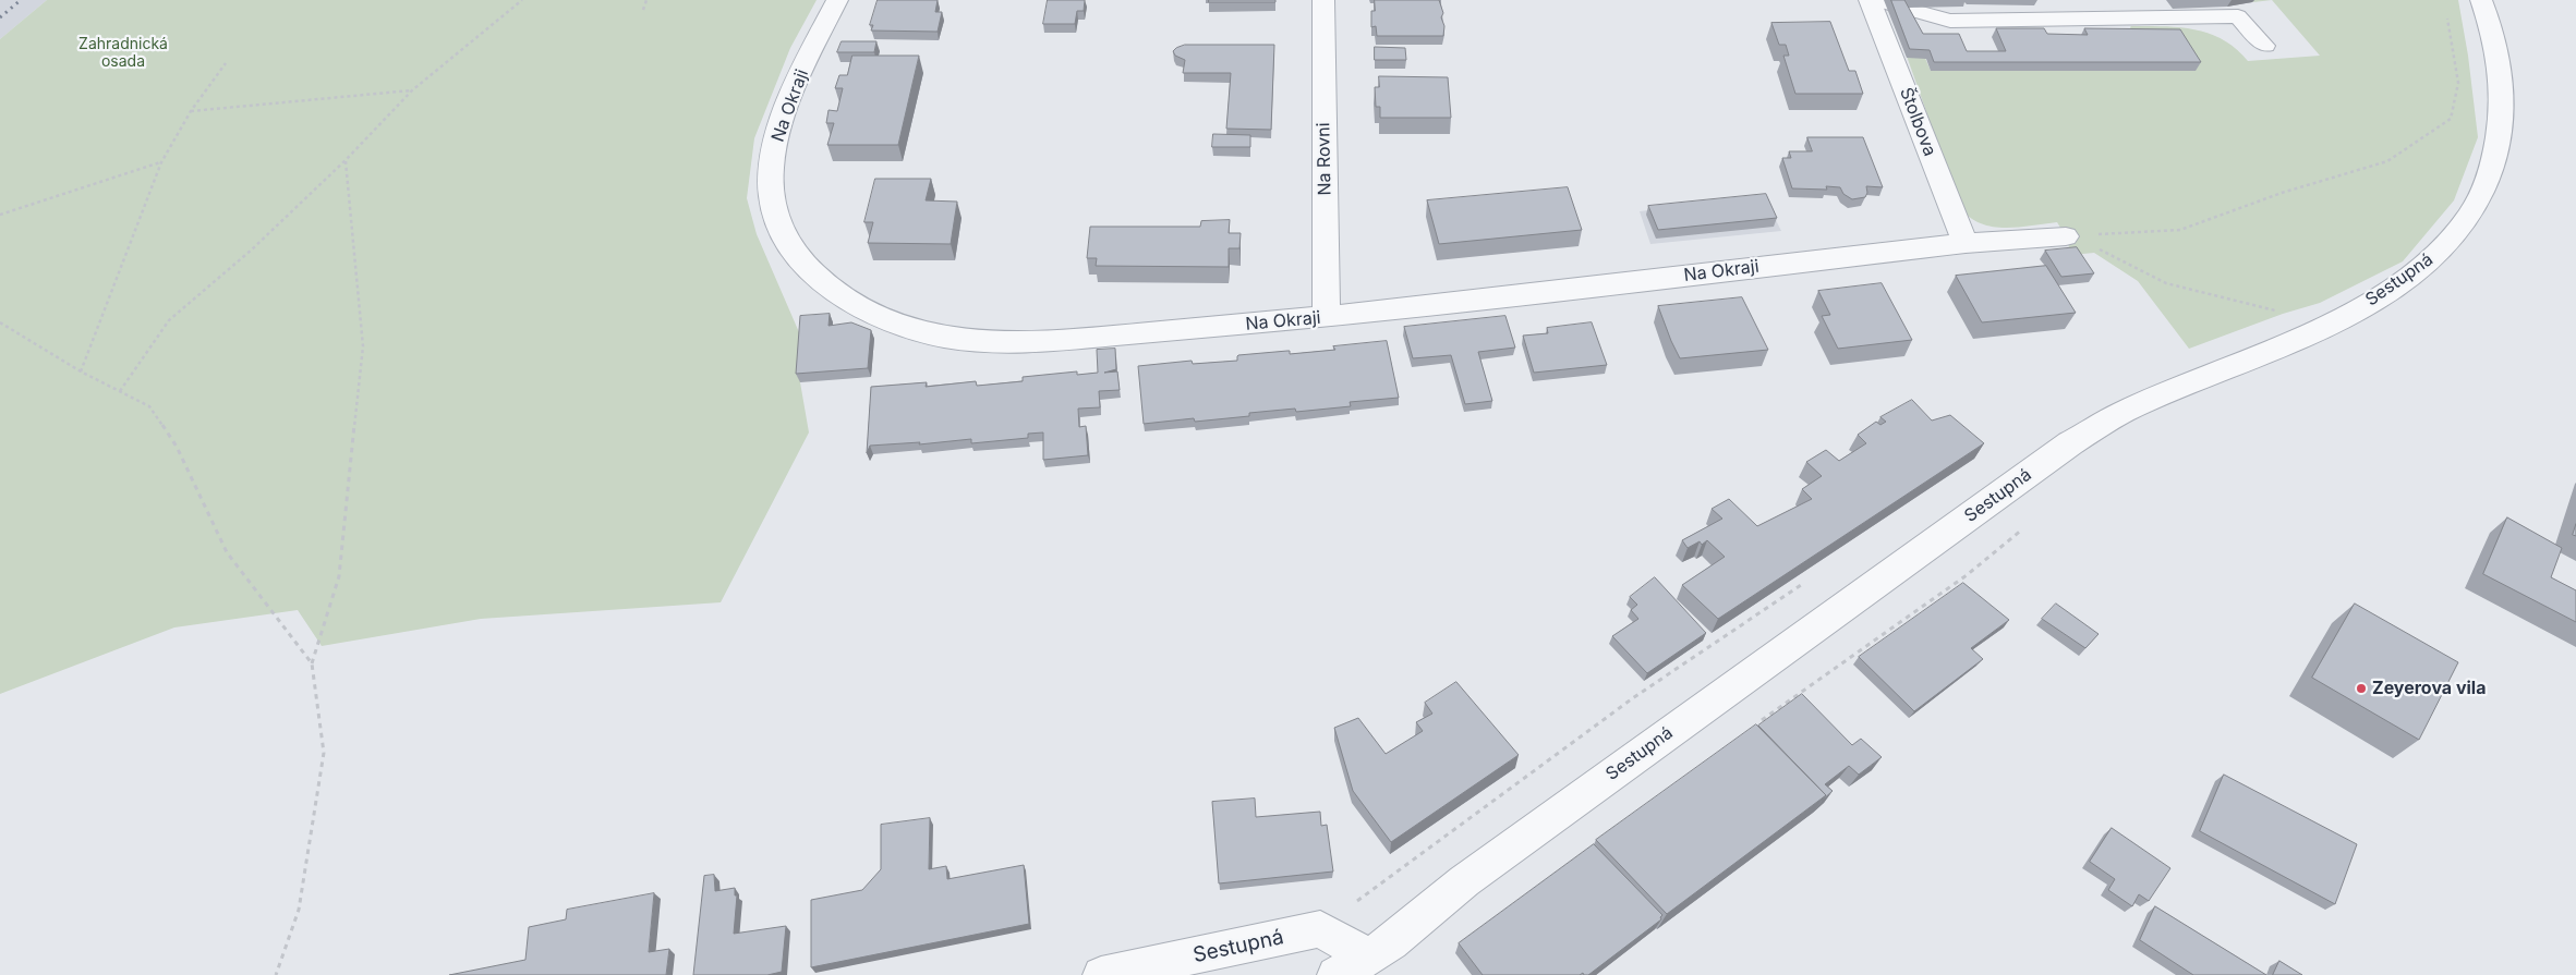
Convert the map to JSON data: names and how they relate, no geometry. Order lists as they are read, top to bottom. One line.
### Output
{"streets":{"street":["Na Okraji","Štolbova","Na Rovni","Sestupná"]},"crossings":[["Na Okraji","Štolbova"],["Na Okraji","Na Rovni"]],"parks":["Zahradnická osada"],"places":["Zeyerova vila"]}
